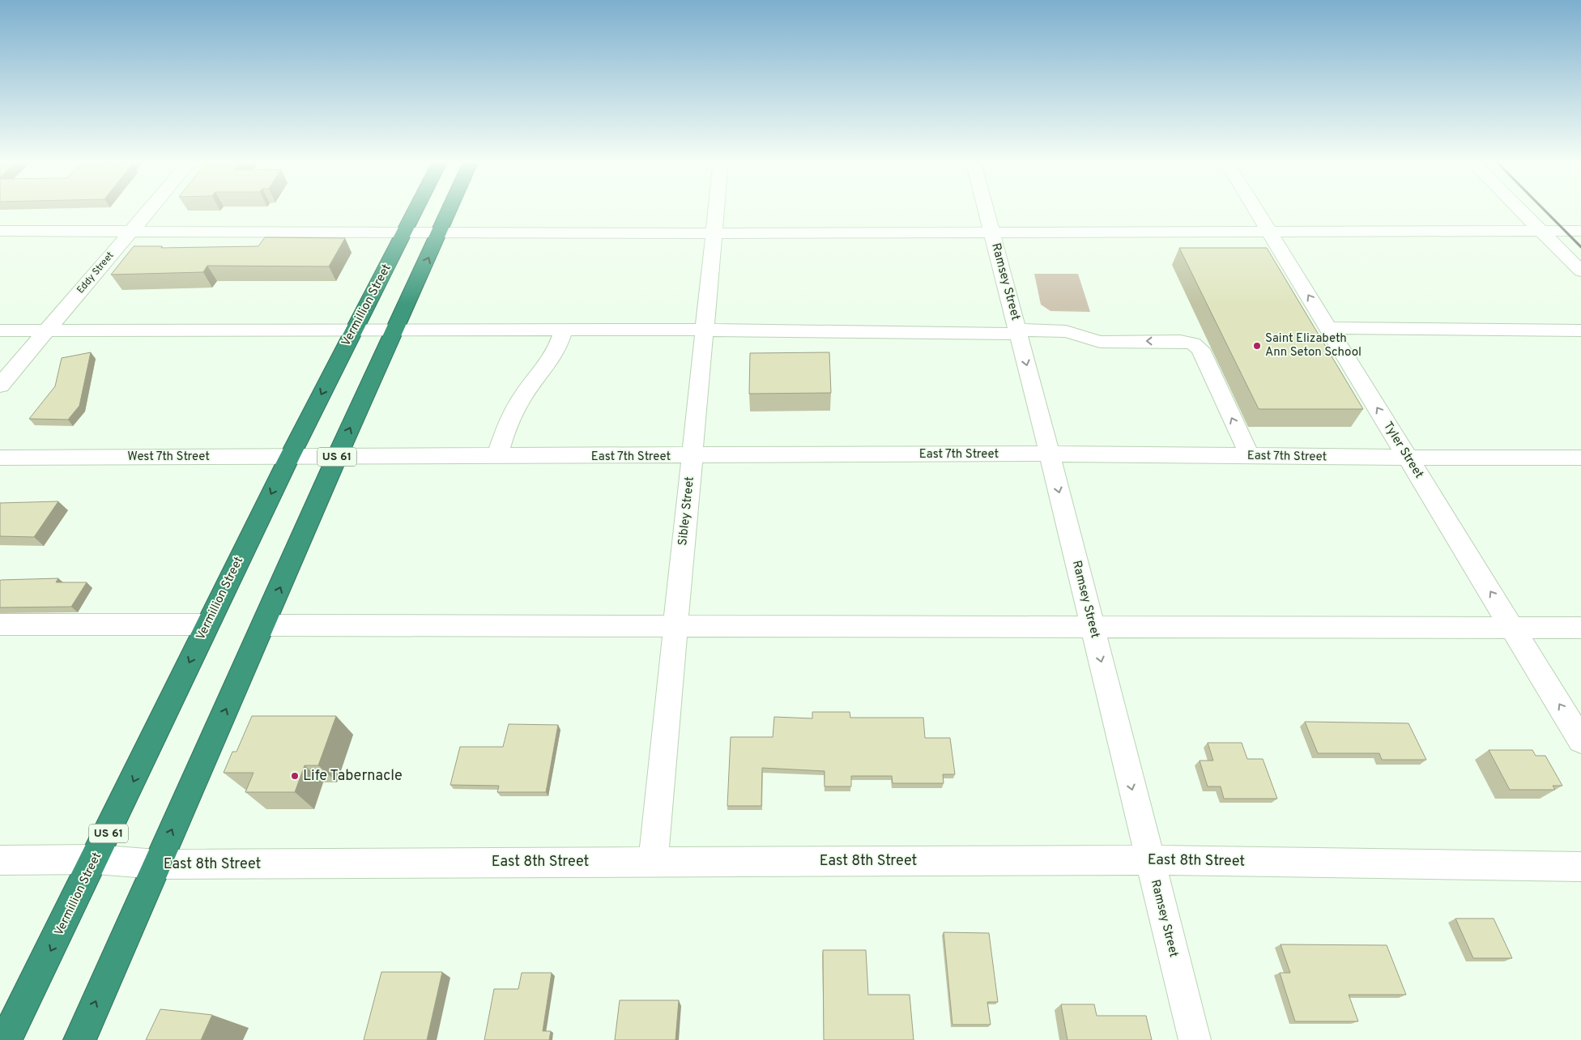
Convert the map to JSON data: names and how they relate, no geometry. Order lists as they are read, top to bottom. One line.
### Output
{"streets":{"highway":["Vermillion Street","US 61"],"street":["Eddy Street","Ramsey Street","Tyler Street","East 7th Street","West 7th Street","Sibley Street","East 8th Street"]},"crossings":[["Ramsey Street","East 7th Street"],["Ramsey Street","East 8th Street"],["Vermillion Street","West 7th Street"],["Vermillion Street","East 8th Street"],["Tyler Street","East 7th Street"],["East 7th Street","West 7th Street"],["East 7th Street","US 61"],["East 7th Street","Sibley Street"],["West 7th Street","US 61"],["US 61","East 8th Street"],["Sibley Street","East 8th Street"]],"one_way":["Ramsey Street","Tyler Street"],"places":["Saint Elizabeth Ann Seton School","Life Tabernacle"]}
